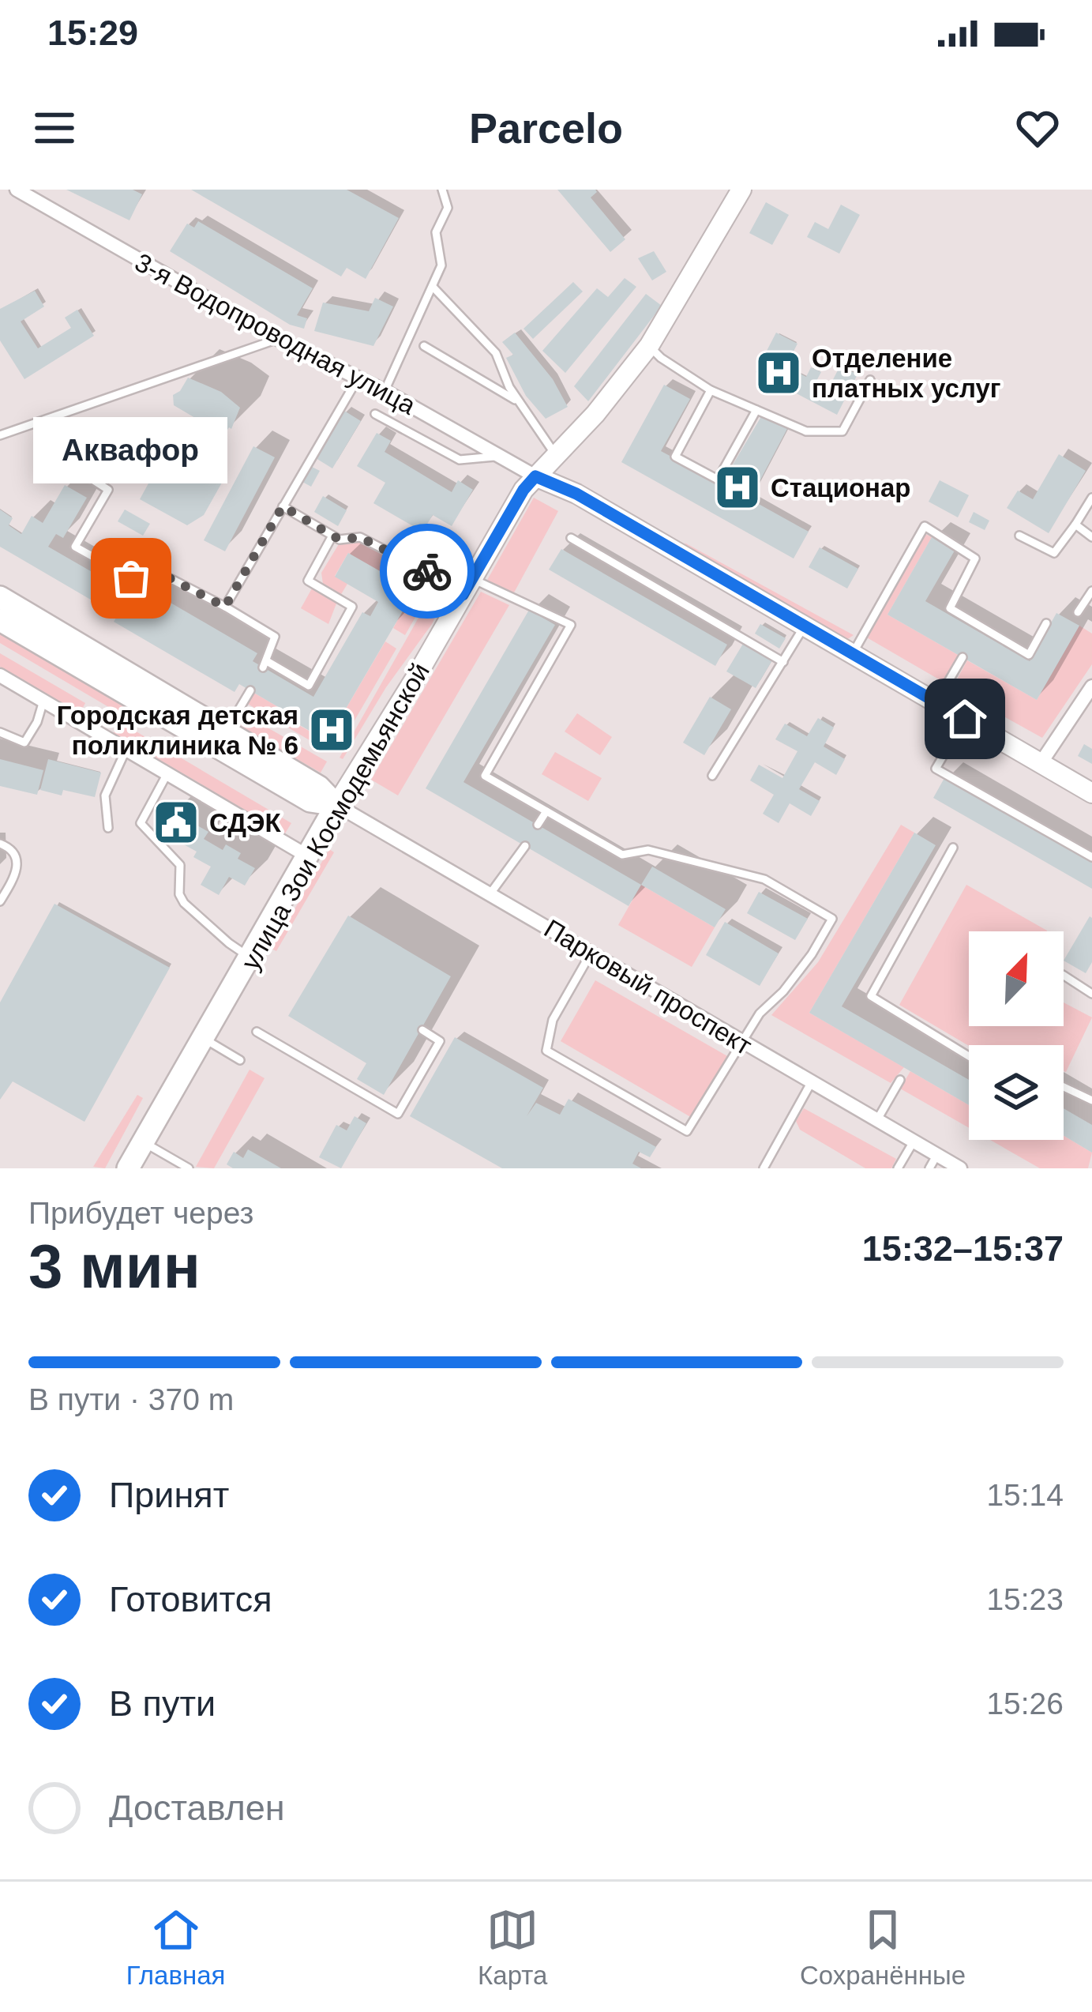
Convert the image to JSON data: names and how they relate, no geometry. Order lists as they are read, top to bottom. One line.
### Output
{"streets":{"main road":["улица Зои Космодемьянской","Парковый проспект"],"street":["3-я Водопроводная улица"]},"crossings":[["3-я Водопроводная улица","улица Зои Космодемьянской"],["улица Зои Космодемьянской","Парковый проспект"]],"places":{"hospital":["Отделение платных услуг","Стационар","Городская детская поликлиника № 6"],"other":["Аквафор"],"public building":["СДЭК"]},"north":"top right","page":{"status":"15:29","header":"Parcelo","bubble":"Аквафор","heading":["3 мин","Прибудет через","15:32–15:37"],"bar":"В пути · 370 m","list":[["Принят","15:14"],["Готовится","15:23"],["В пути","15:26"],"Доставлен"],"tabs":["Главная","Карта","Сохранённые"]}}
